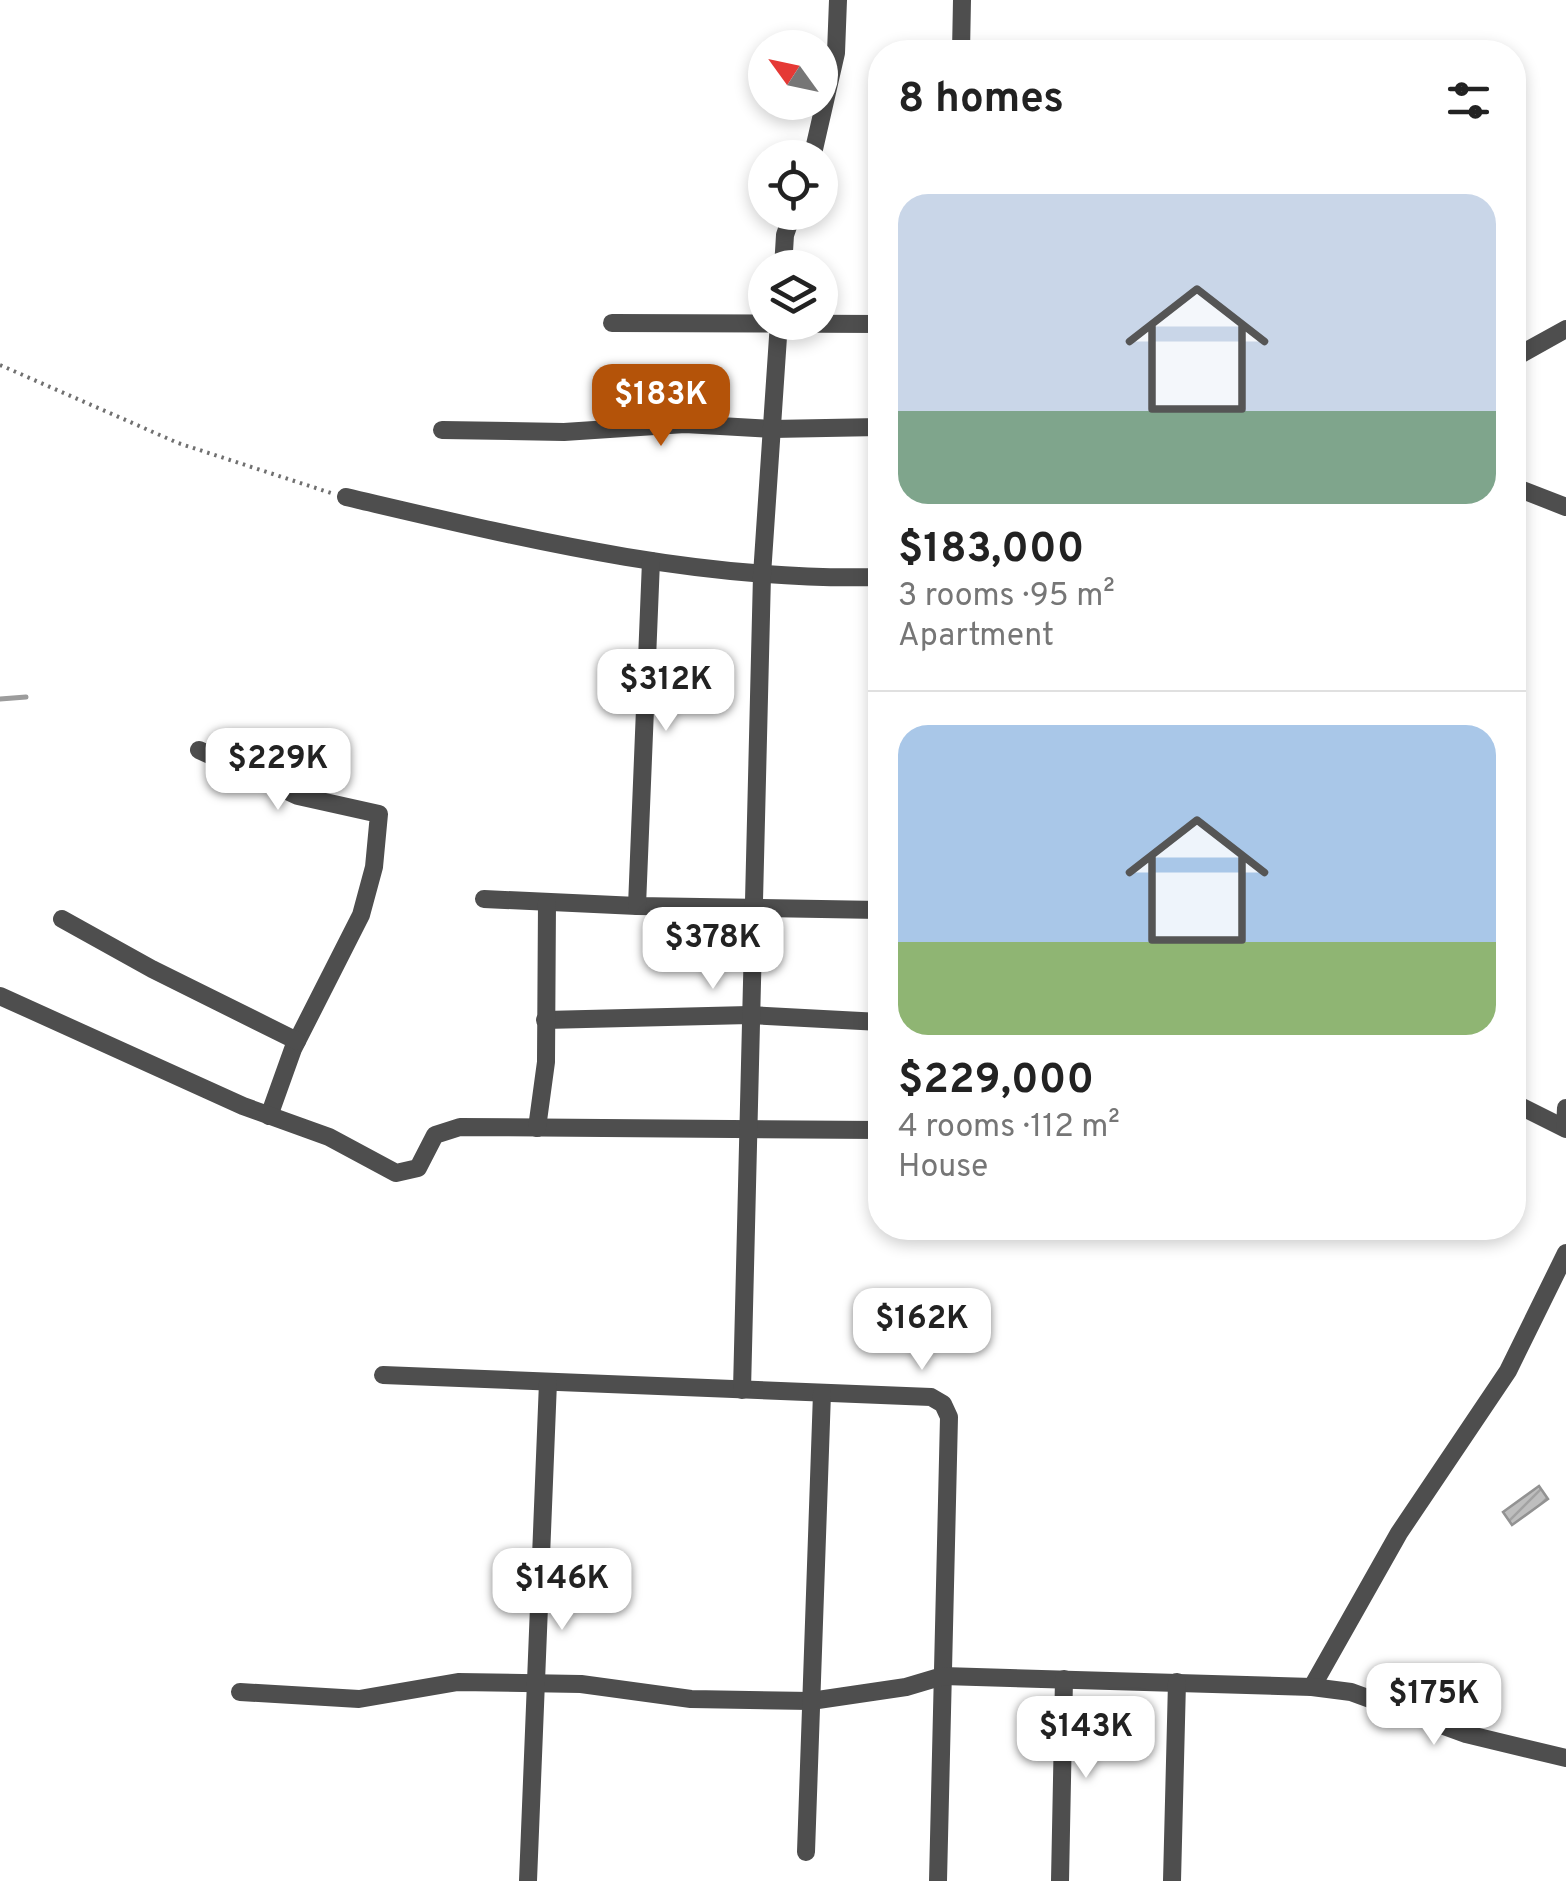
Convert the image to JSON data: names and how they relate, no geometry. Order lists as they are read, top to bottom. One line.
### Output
{"north":"top left","page":{"heading":"8 homes","list":[{"name":"$183,000","note":"3 rooms · 95 m² · Apartment"},{"name":"$229,000","note":"4 rooms · 112 m² · House"}],"price":["$183K","$312K","$229K","$378K","$162K","$146K","$175K","$143K"]}}
